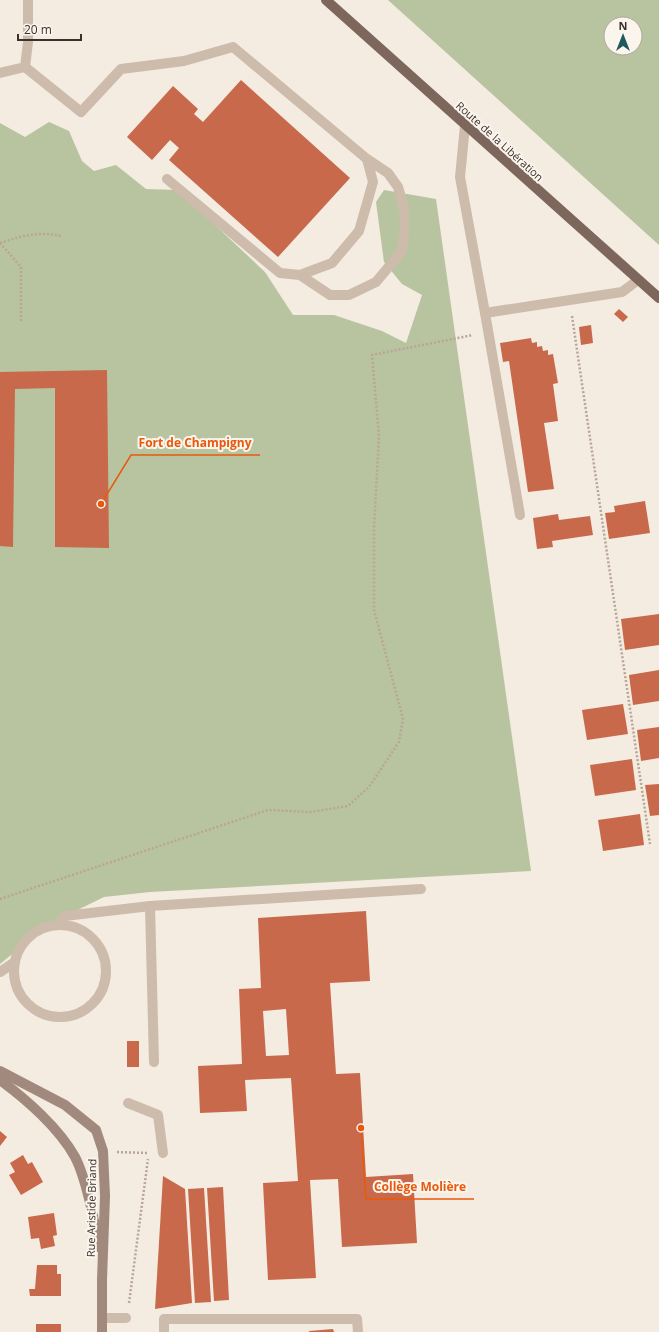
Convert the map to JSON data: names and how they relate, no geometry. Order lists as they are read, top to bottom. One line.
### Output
{"streets":{"main road":["Route de la Libération"],"street":["Rue Aristide Briand"]},"places":["Fort de Champigny","Collège Molière"],"scale_bar":"20 m","north":"top"}
